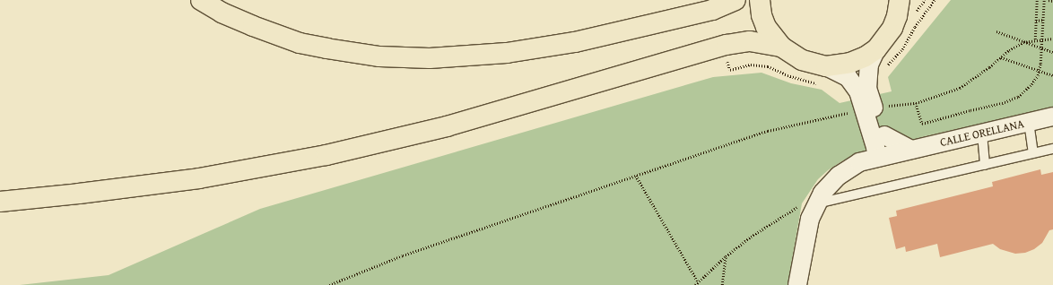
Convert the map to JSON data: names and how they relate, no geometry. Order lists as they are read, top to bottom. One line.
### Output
{"streets":{"street":["CALLE ORELLANA"]}}
